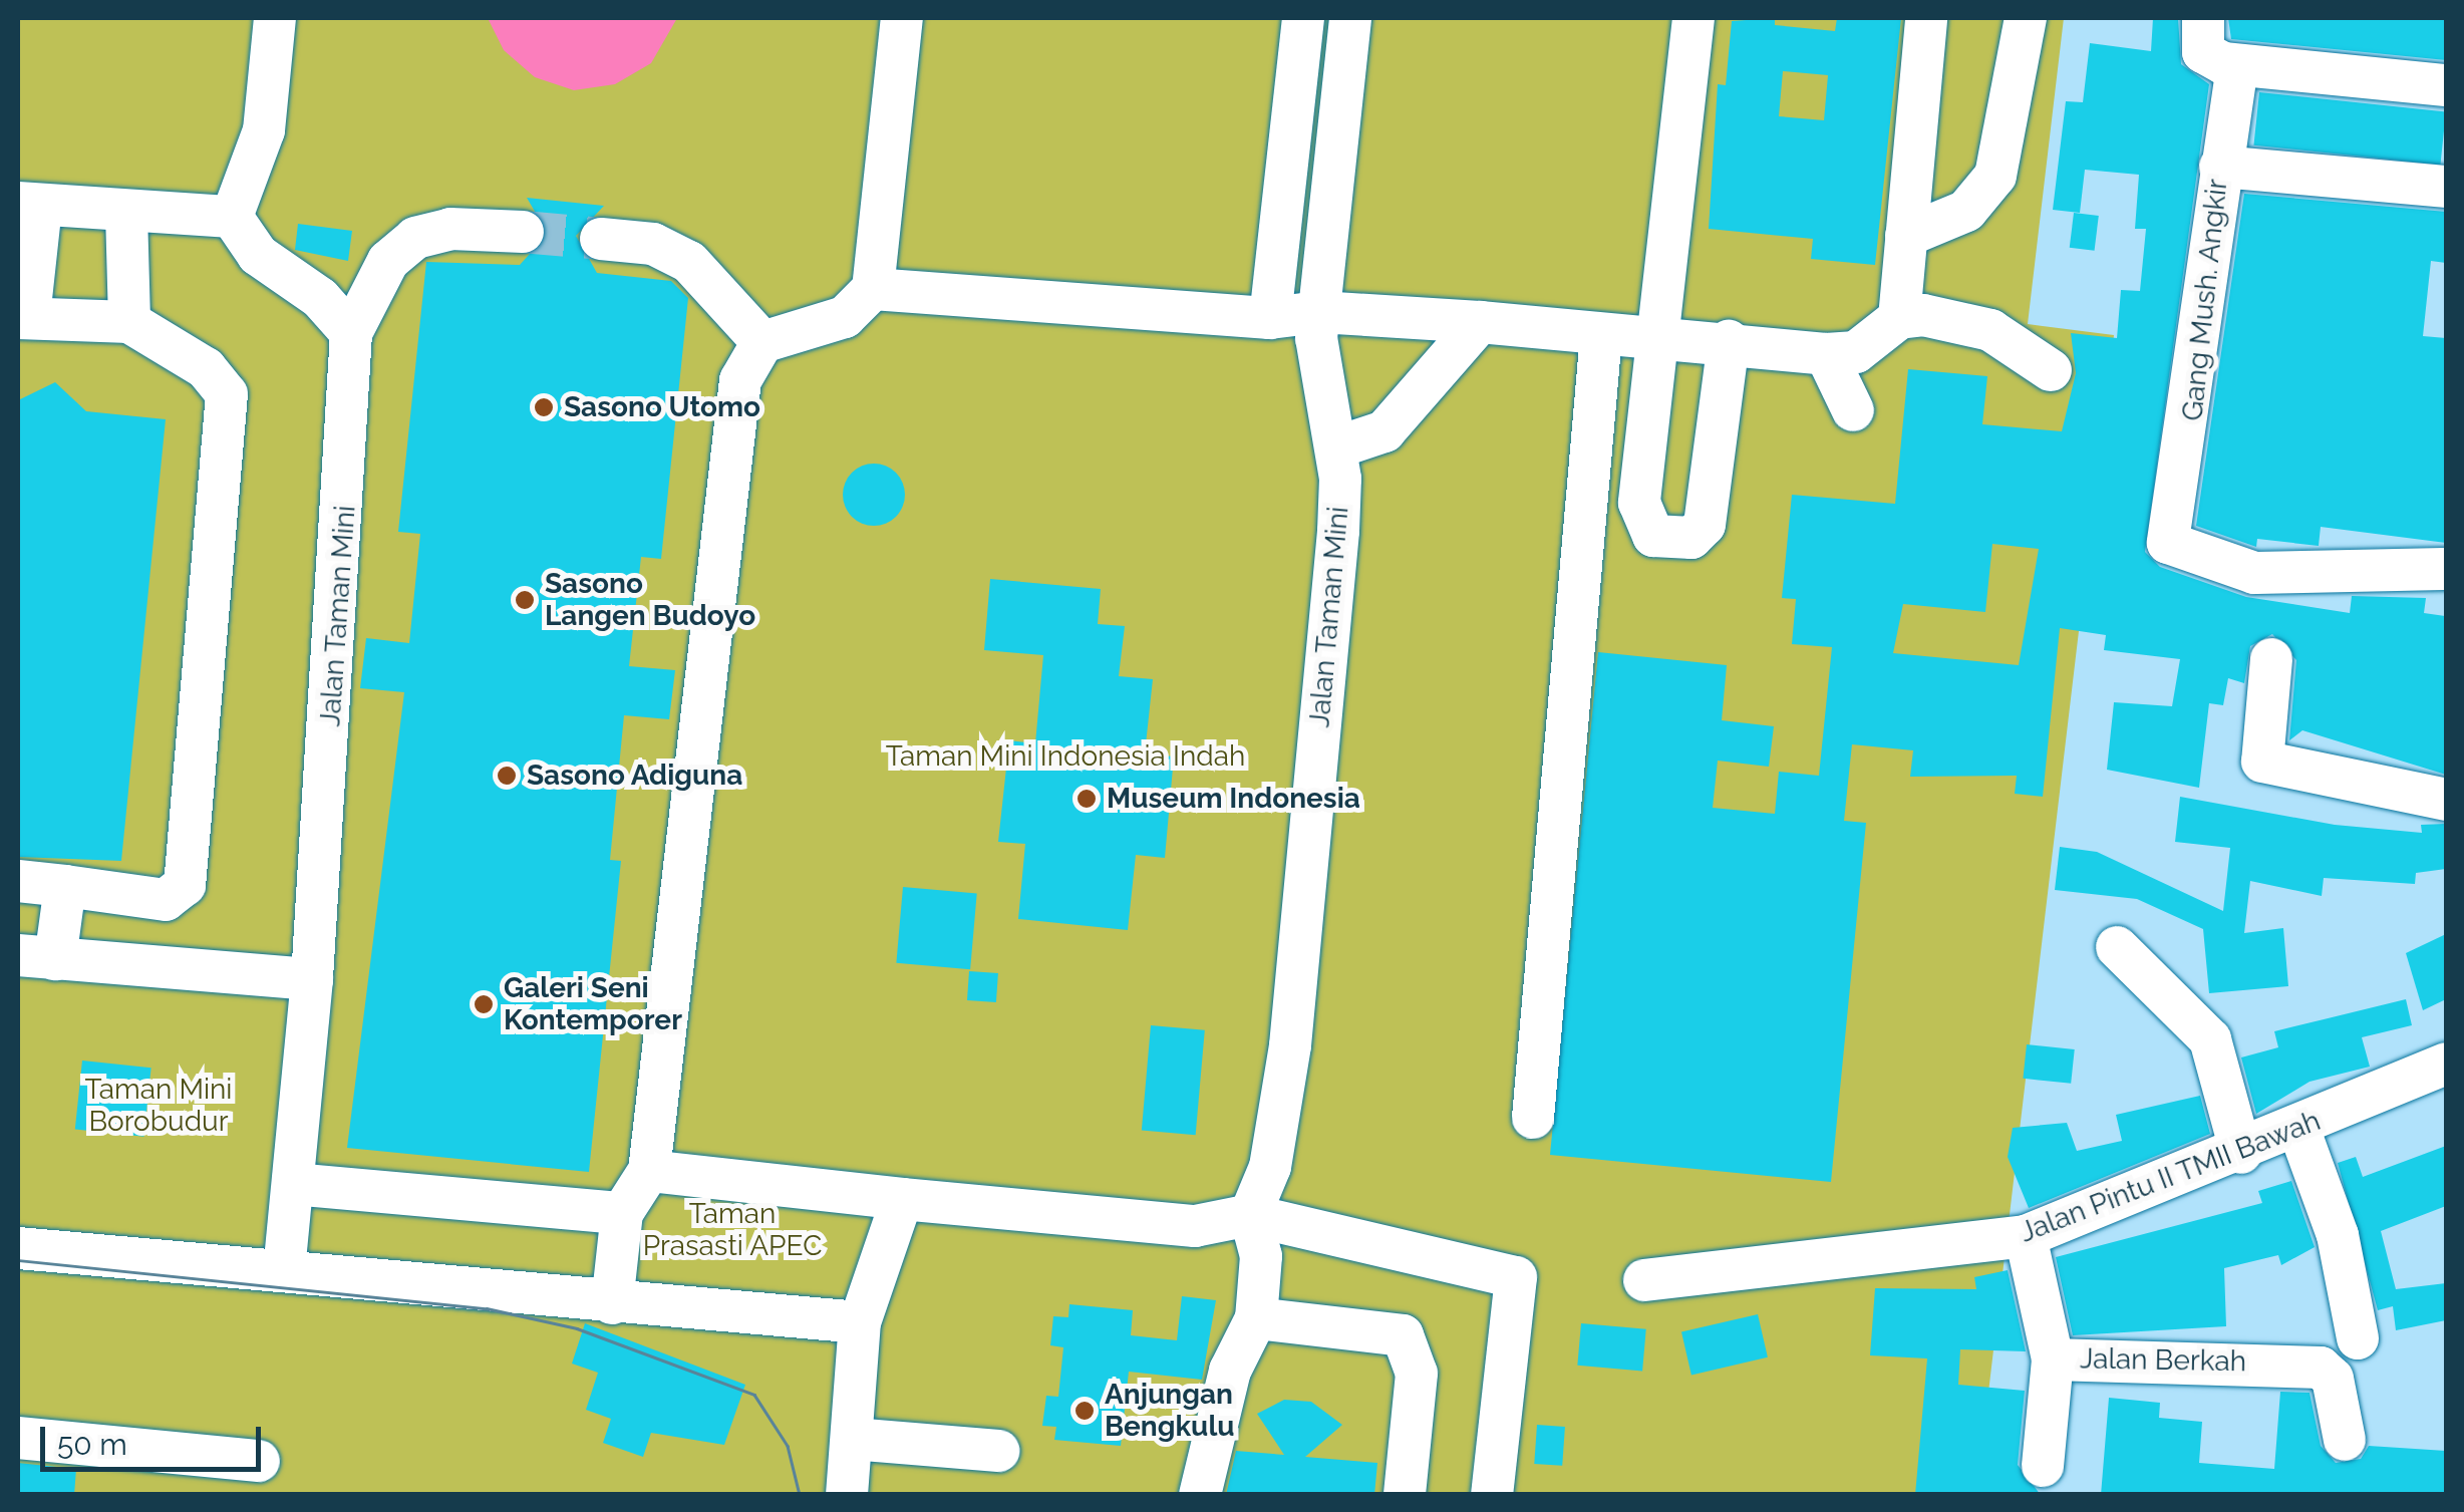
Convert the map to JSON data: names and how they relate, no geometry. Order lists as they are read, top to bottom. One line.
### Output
{"streets":{"street":["Gang Mush. Angkir","Jalan Taman Mini","Jalan Pintu II TMII Bawah","Jalan Berkah"]},"crossings":[["Jalan Pintu II TMII Bawah","Jalan Berkah"]],"parks":["Taman Mini Indonesia Indah","Taman Mini Borobudur","Taman Prasasti APEC"],"places":["Sasono Utomo","Sasono Langen Budoyo","Sasono Adiguna","Museum Indonesia","Galeri Seni Kontemporer","Anjungan Bengkulu"],"scale_bar":"50 m"}
